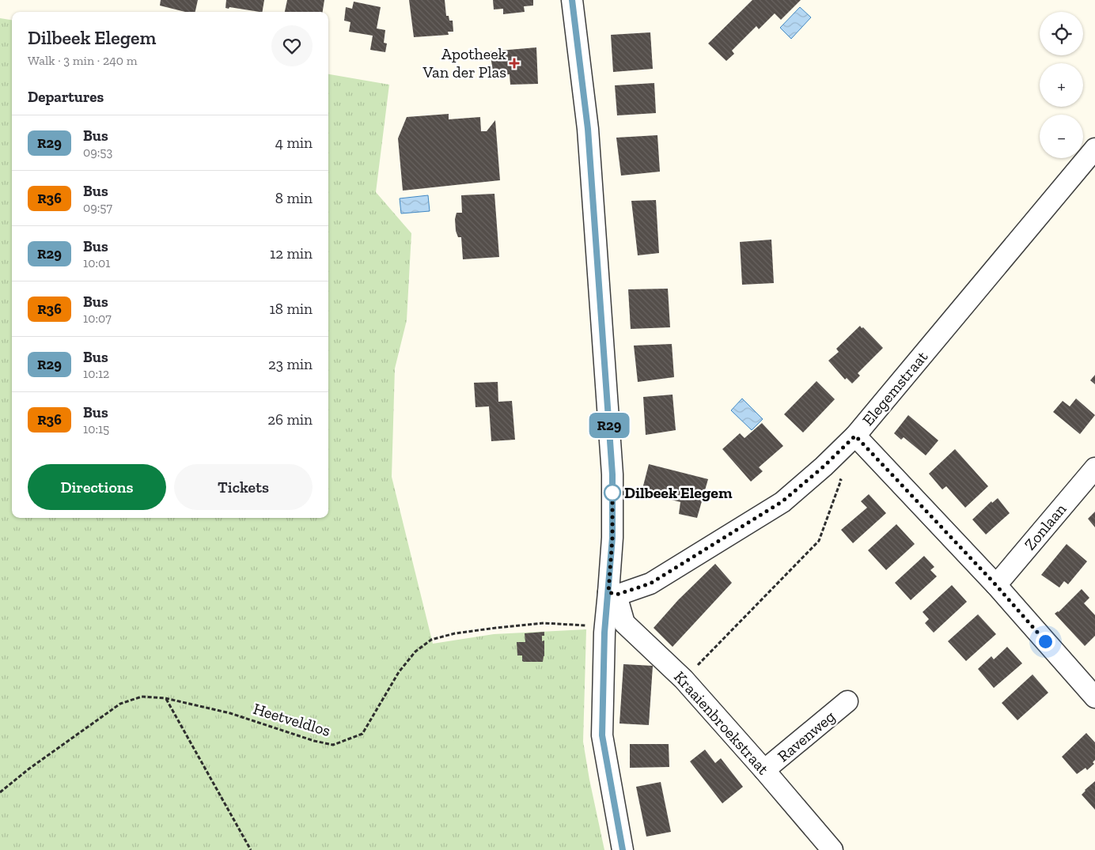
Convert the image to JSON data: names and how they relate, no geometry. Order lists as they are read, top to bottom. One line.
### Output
{"streets":{"street":["Elegemstraat","Zonlaan","Kraaienbroekstraat","Ravenweg"],"path":["Heetveldlos"]},"crossings":[["Elegemstraat","Kraaienbroekstraat"],["Kraaienbroekstraat","Ravenweg"]],"places":{"health":["Apotheek Van der Plas"],"other":["Dilbeek Elegem"]},"lines":["bus line R29"],"page":{"on_map":"R29","map_buttons":["+","−"],"heading":[["Dilbeek Elegem","Walk · 3 min · 240 m"],"Departures"],"list":[{"mark":"R29","name":"Bus","note":"09:53","value":"4 min"},{"mark":"R36","name":"Bus","note":"09:57","value":"8 min"},{"mark":"R29","name":"Bus","note":"10:01","value":"12 min"},{"mark":"R36","name":"Bus","note":"10:07","value":"18 min"},{"mark":"R29","name":"Bus","note":"10:12","value":"23 min"},{"mark":"R36","name":"Bus","note":"10:15","value":"26 min"}],"buttons":["Directions","Tickets"]}}
